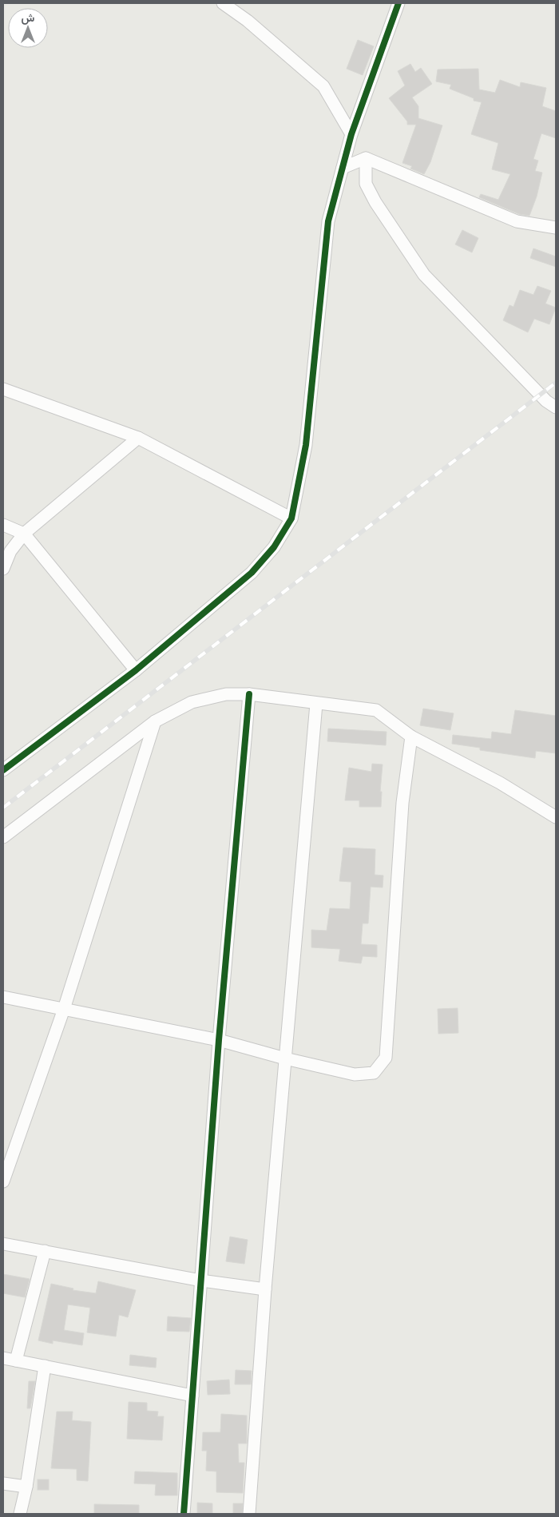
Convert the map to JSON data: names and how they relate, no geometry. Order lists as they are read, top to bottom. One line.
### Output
{"north":"top"}
